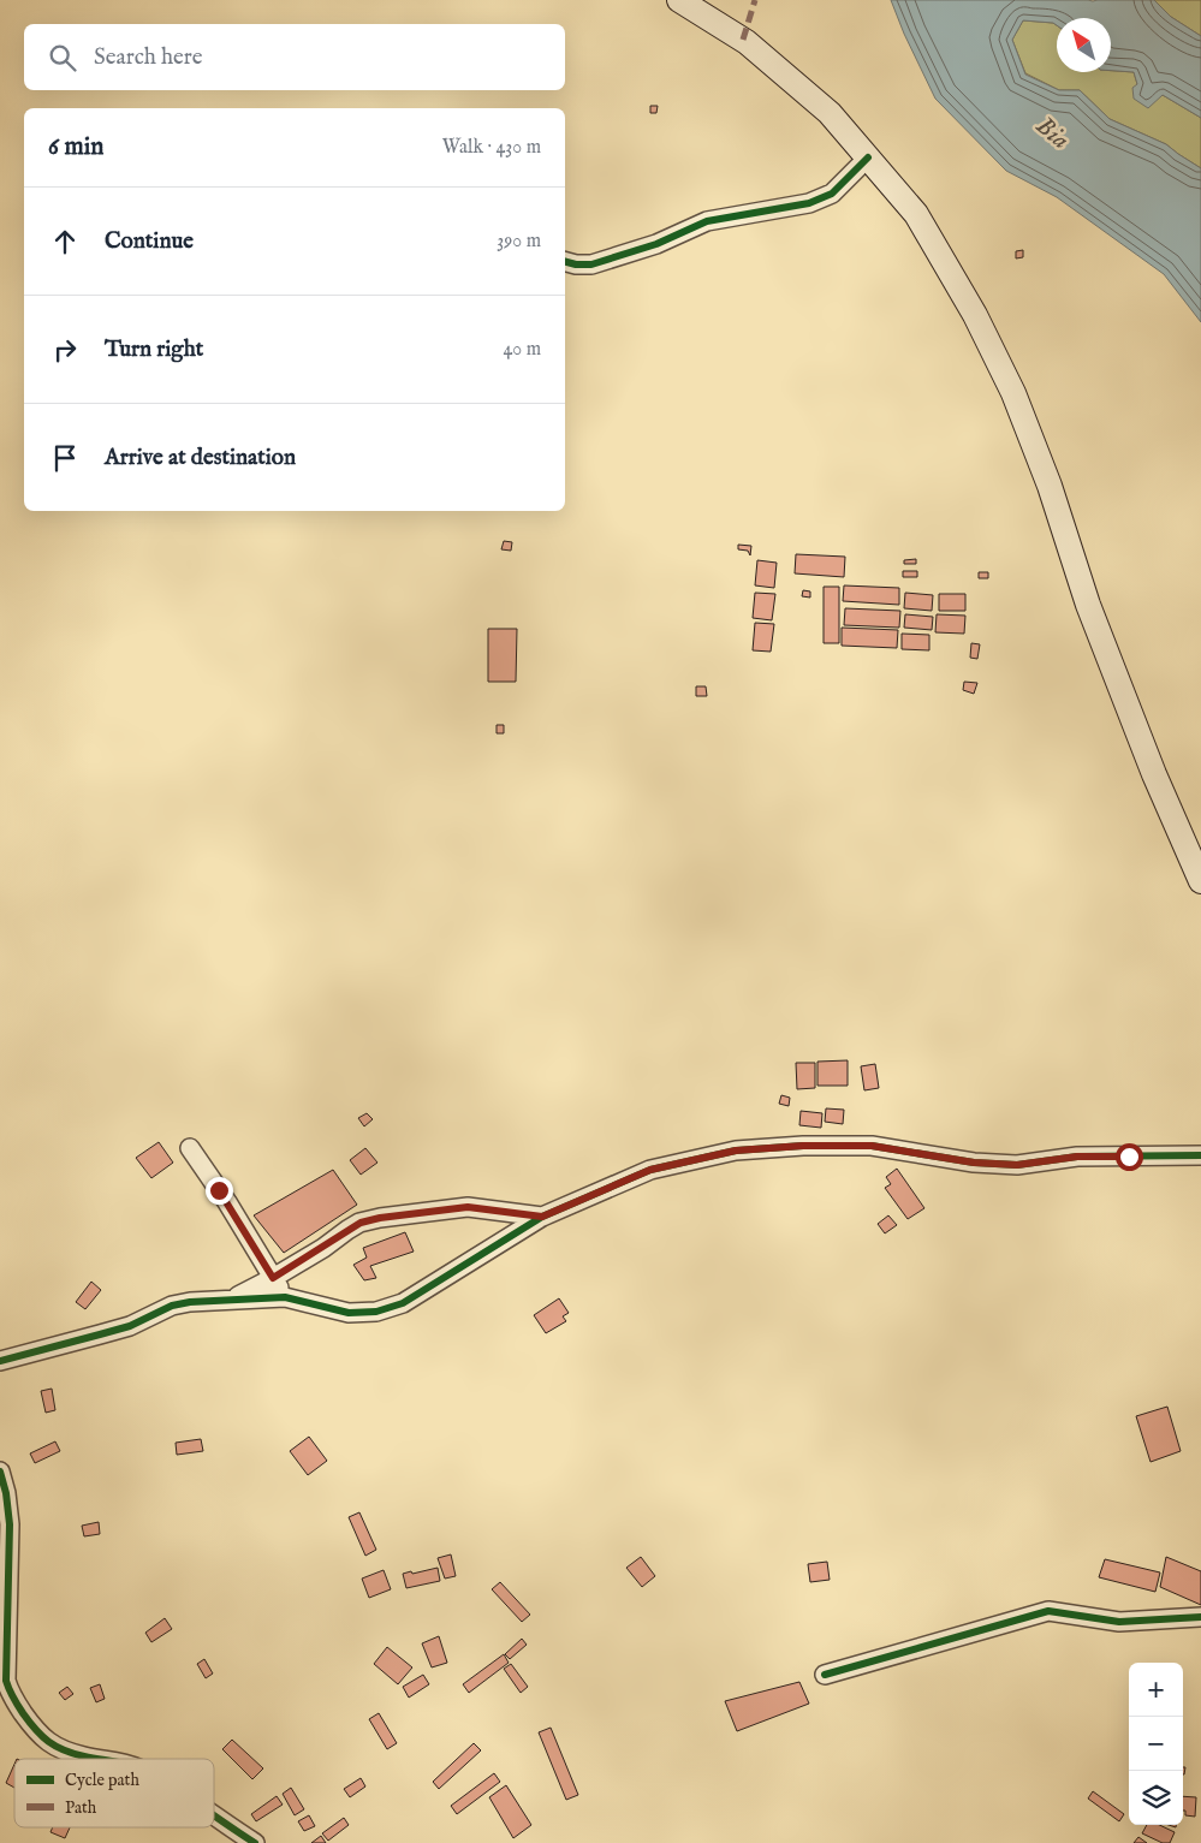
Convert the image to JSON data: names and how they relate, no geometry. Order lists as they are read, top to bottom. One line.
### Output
{"water":["Bia"],"legend":["Cycle path","Path"],"north":"top left","page":{"search":"Search here","heading":["6 min","Walk · 430 m"],"list":[["Continue","390 m"],["Turn right","40 m"],"Arrive at destination"],"map_buttons":["+","−"]}}
